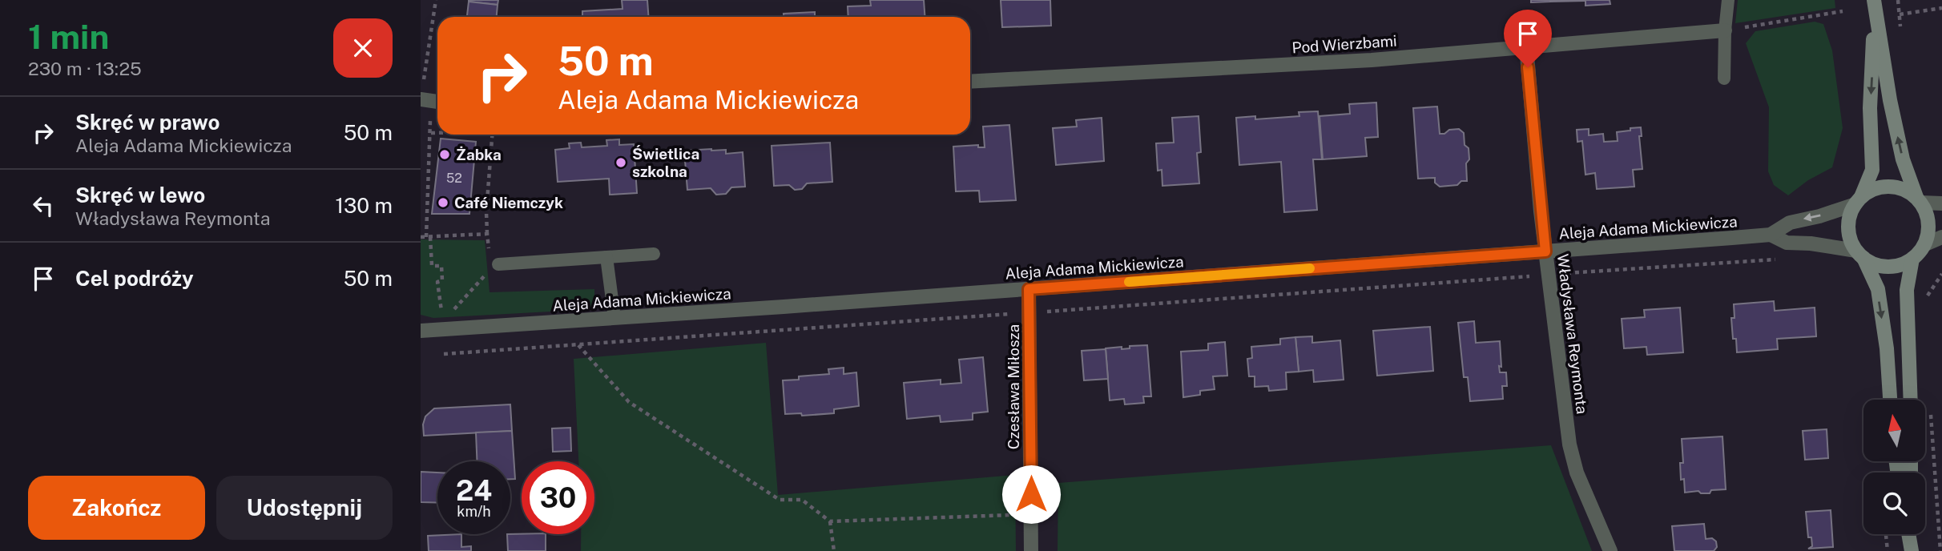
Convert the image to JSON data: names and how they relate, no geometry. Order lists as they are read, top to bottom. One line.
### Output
{"streets":{"street":["Pod Wierzbami","Aleja Adama Mickiewicza","Władysława Reymonta","Czesława Miłosza"]},"crossings":[["Pod Wierzbami","Władysława Reymonta"],["Aleja Adama Mickiewicza","Władysława Reymonta"],["Aleja Adama Mickiewicza","Czesława Miłosza"]],"places":["Żabka","Świetlica szkolna","Café Niemczyk"],"house_numbers":["52"],"north":"top","page":{"heading":["1 min","230 m · 13:25"],"turn":["50 m","Aleja Adama Mickiewicza"],"list":[{"name":"Skręć w prawo","note":"Aleja Adama Mickiewicza","value":"50 m"},{"name":"Skręć w lewo","note":"Władysława Reymonta","value":"130 m"},{"name":"Cel podróży","value":"50 m"}],"speed":"24 km/h","limit":"30","buttons":["Zakończ","Udostępnij"]}}
